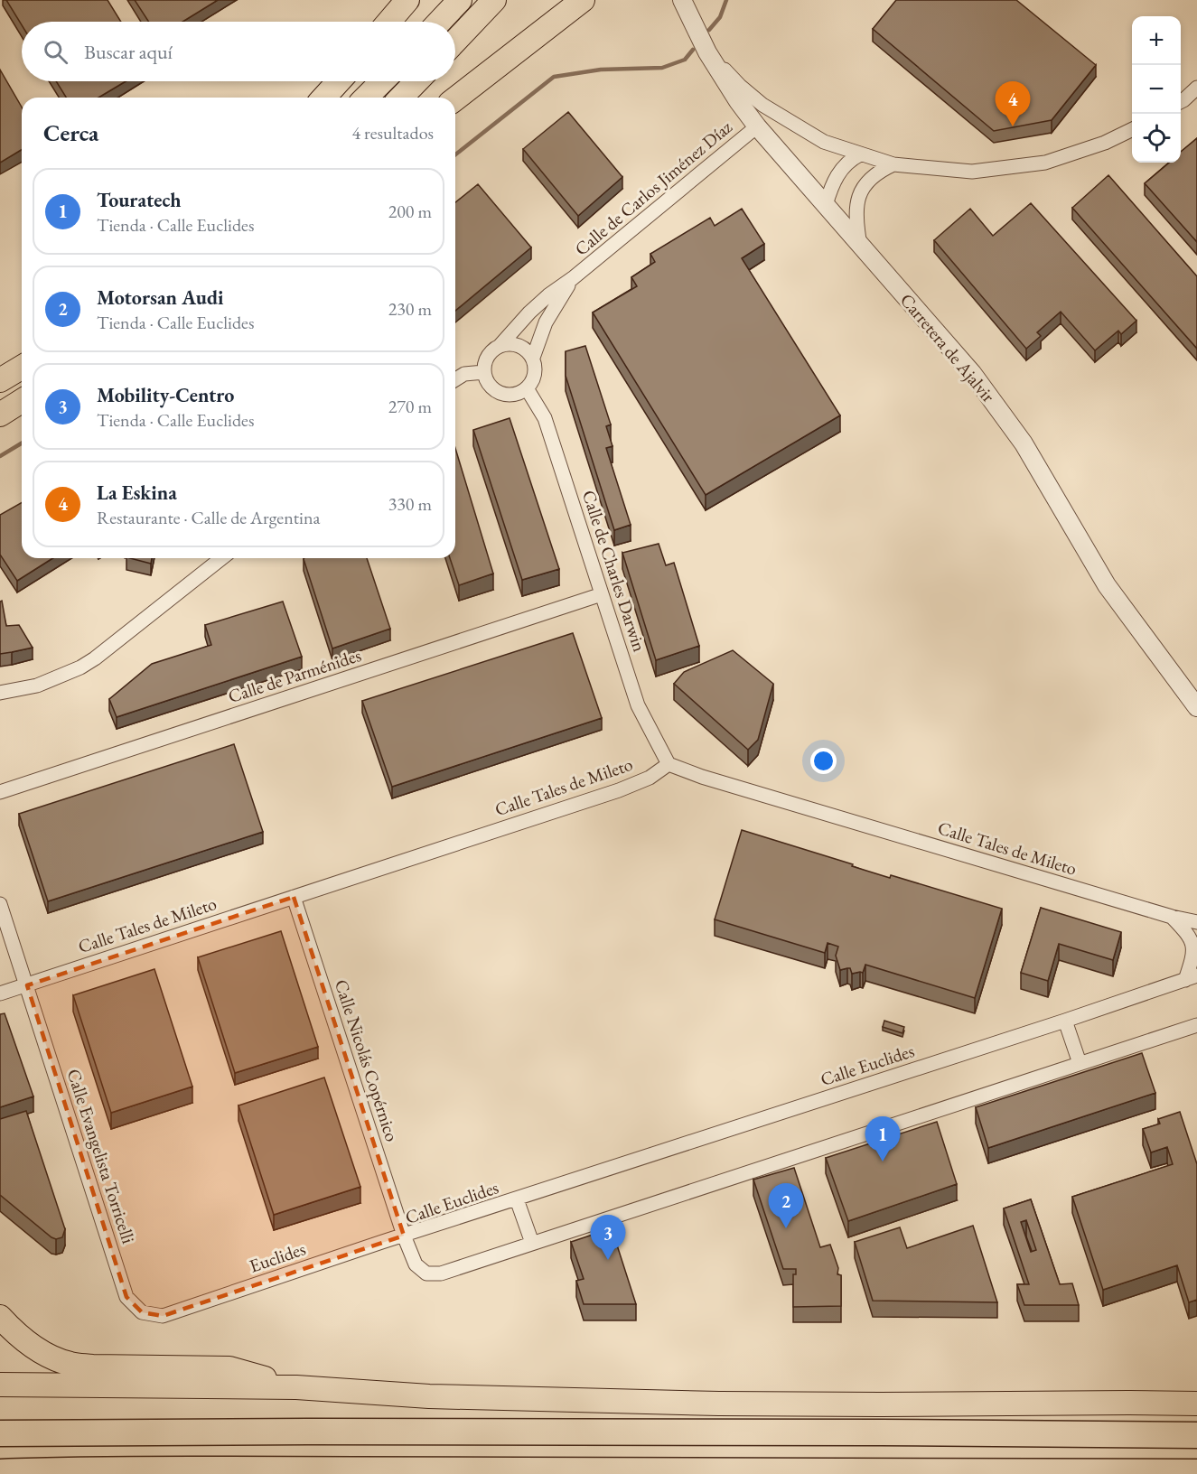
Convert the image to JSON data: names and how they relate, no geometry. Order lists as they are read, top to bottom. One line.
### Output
{"streets":{"street":["Calle de Carlos Jiménez Díaz","Carretera de Ajalvir","Calle de Charles Darwin","Calle de Parménides","Calle Tales de Mileto","Calle Nicolás Copérnico","Calle Euclides","Calle Evangelista Torricelli","Euclides"]},"crossings":[["Calle de Carlos Jiménez Díaz","Carretera de Ajalvir"],["Calle de Carlos Jiménez Díaz","Calle de Charles Darwin"],["Calle de Charles Darwin","Calle de Parménides"],["Calle de Charles Darwin","Calle Tales de Mileto"],["Calle Tales de Mileto","Calle Nicolás Copérnico"],["Calle Tales de Mileto","Calle Evangelista Torricelli"],["Calle Nicolás Copérnico","Calle Euclides"],["Calle Nicolás Copérnico","Euclides"],["Calle Euclides","Euclides"],["Calle Evangelista Torricelli","Euclides"]],"page":{"map_buttons":["+","−"],"search":"Buscar aquí","pins":["4","1","2","3"],"heading":["Cerca","4 resultados"],"list":[{"mark":"1","name":"Touratech","note":"Tienda · Calle Euclides","value":"200 m"},{"mark":"2","name":"Motorsan Audi","note":"Tienda · Calle Euclides","value":"230 m"},{"mark":"3","name":"Mobility-Centro","note":"Tienda · Calle Euclides","value":"270 m"},{"mark":"4","name":"La Eskina","note":"Restaurante · Calle de Argentina","value":"330 m"}]}}
